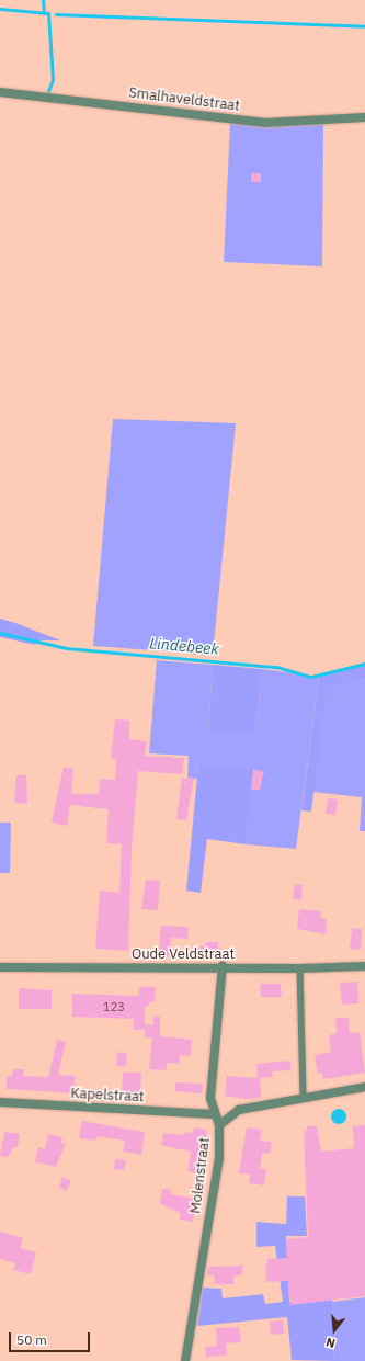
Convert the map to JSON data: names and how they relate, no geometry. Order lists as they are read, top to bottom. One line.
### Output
{"streets":{"street":["Smalhaveldstraat","Oude Veldstraat","Kapelstraat","Molenstraat"]},"crossings":[["Oude Veldstraat","Molenstraat"],["Kapelstraat","Molenstraat"]],"water":["Lindebeek"],"house_numbers":["123"],"scale_bar":"50 m","north":"bottom"}
